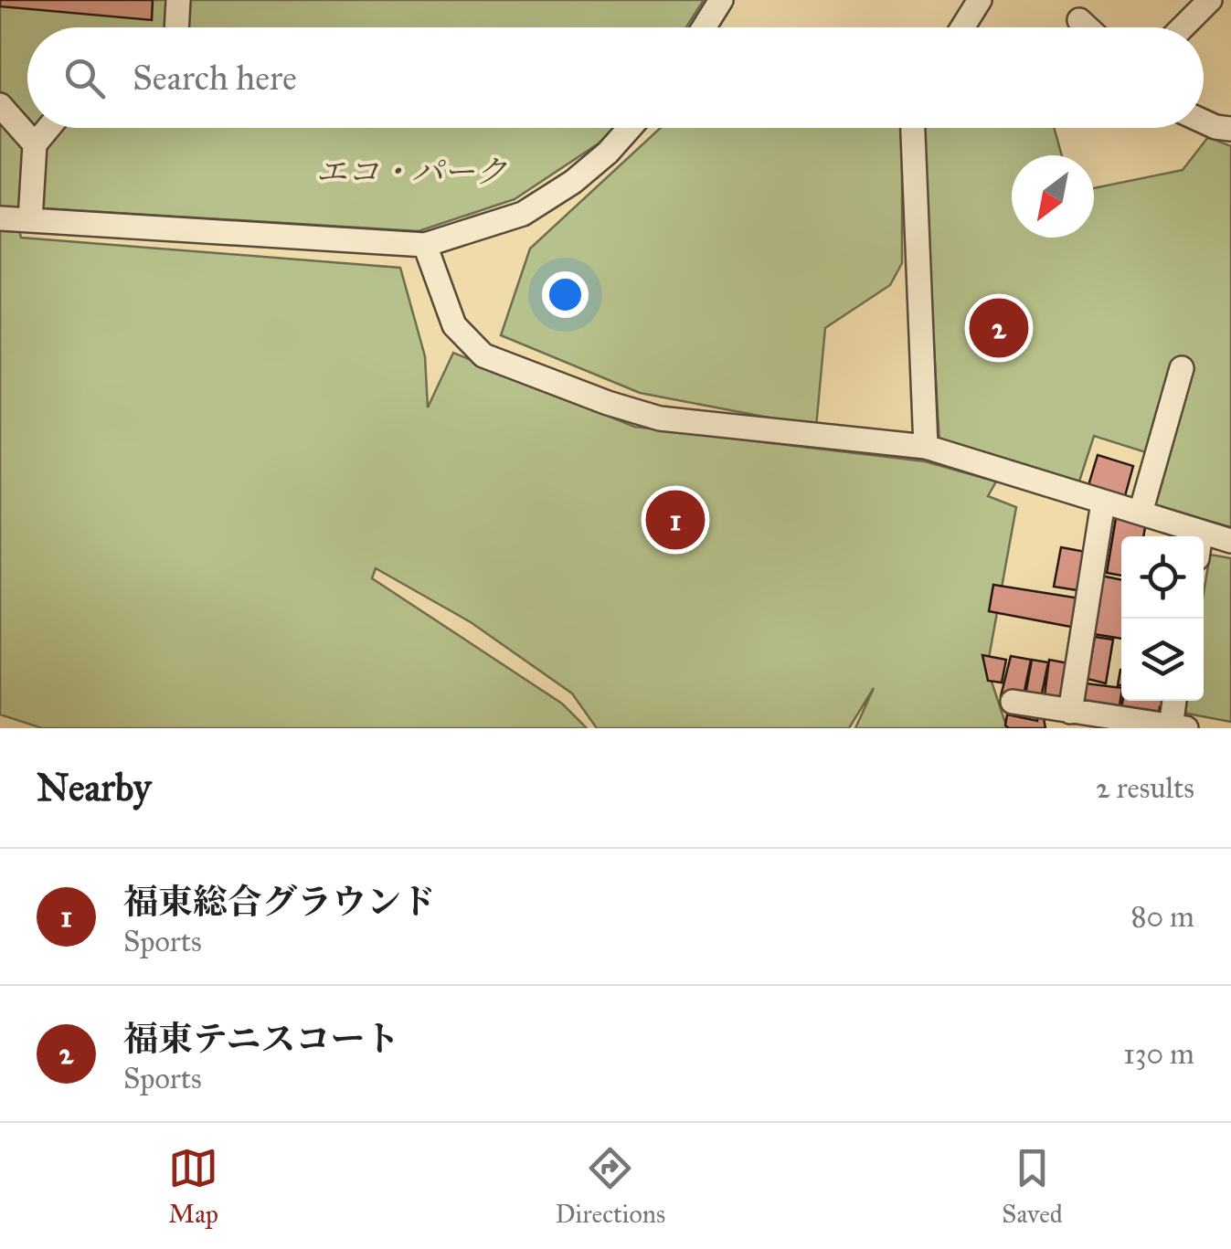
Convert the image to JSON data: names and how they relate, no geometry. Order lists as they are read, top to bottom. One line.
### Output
{"parks":["エコ・パーク"],"north":"bottom left","page":{"search":"Search here","pins":["2","1"],"heading":["Nearby","2 results"],"list":[{"mark":"1","name":"福東総合グラウンド","note":"Sports","value":"80 m"},{"mark":"2","name":"福東テニスコート","note":"Sports","value":"130 m"}],"nav":["Map","Directions","Saved"]}}
